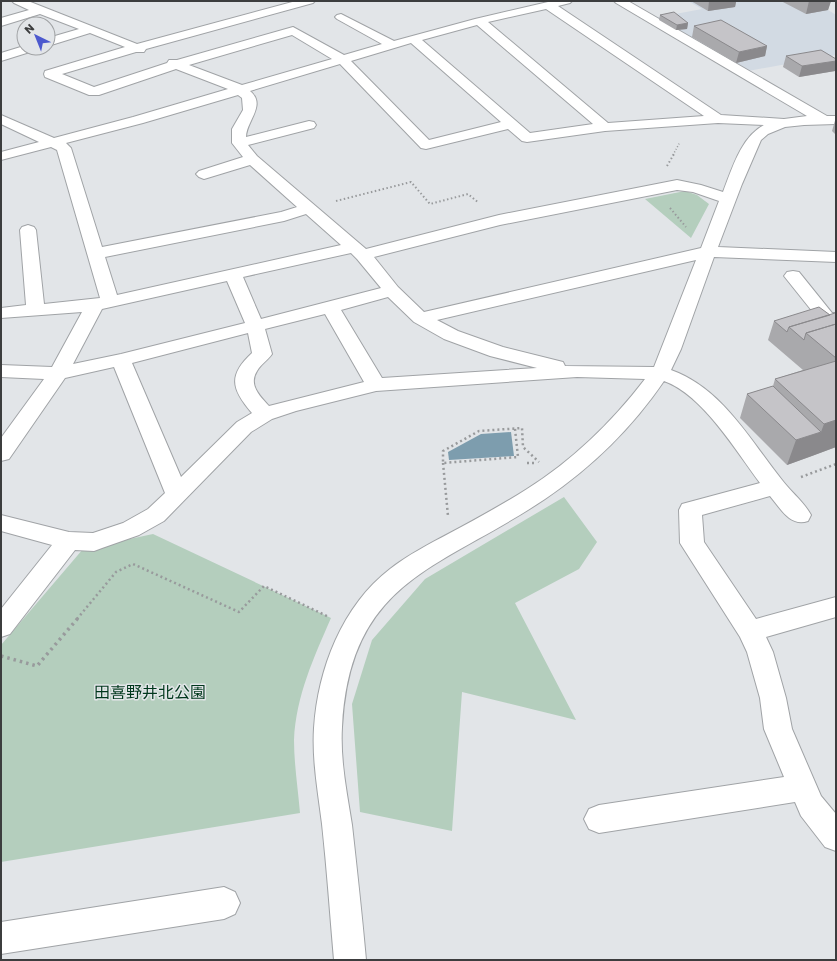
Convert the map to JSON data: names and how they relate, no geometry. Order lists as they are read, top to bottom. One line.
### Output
{"parks":["田喜野井北公園"],"north":"top left"}
